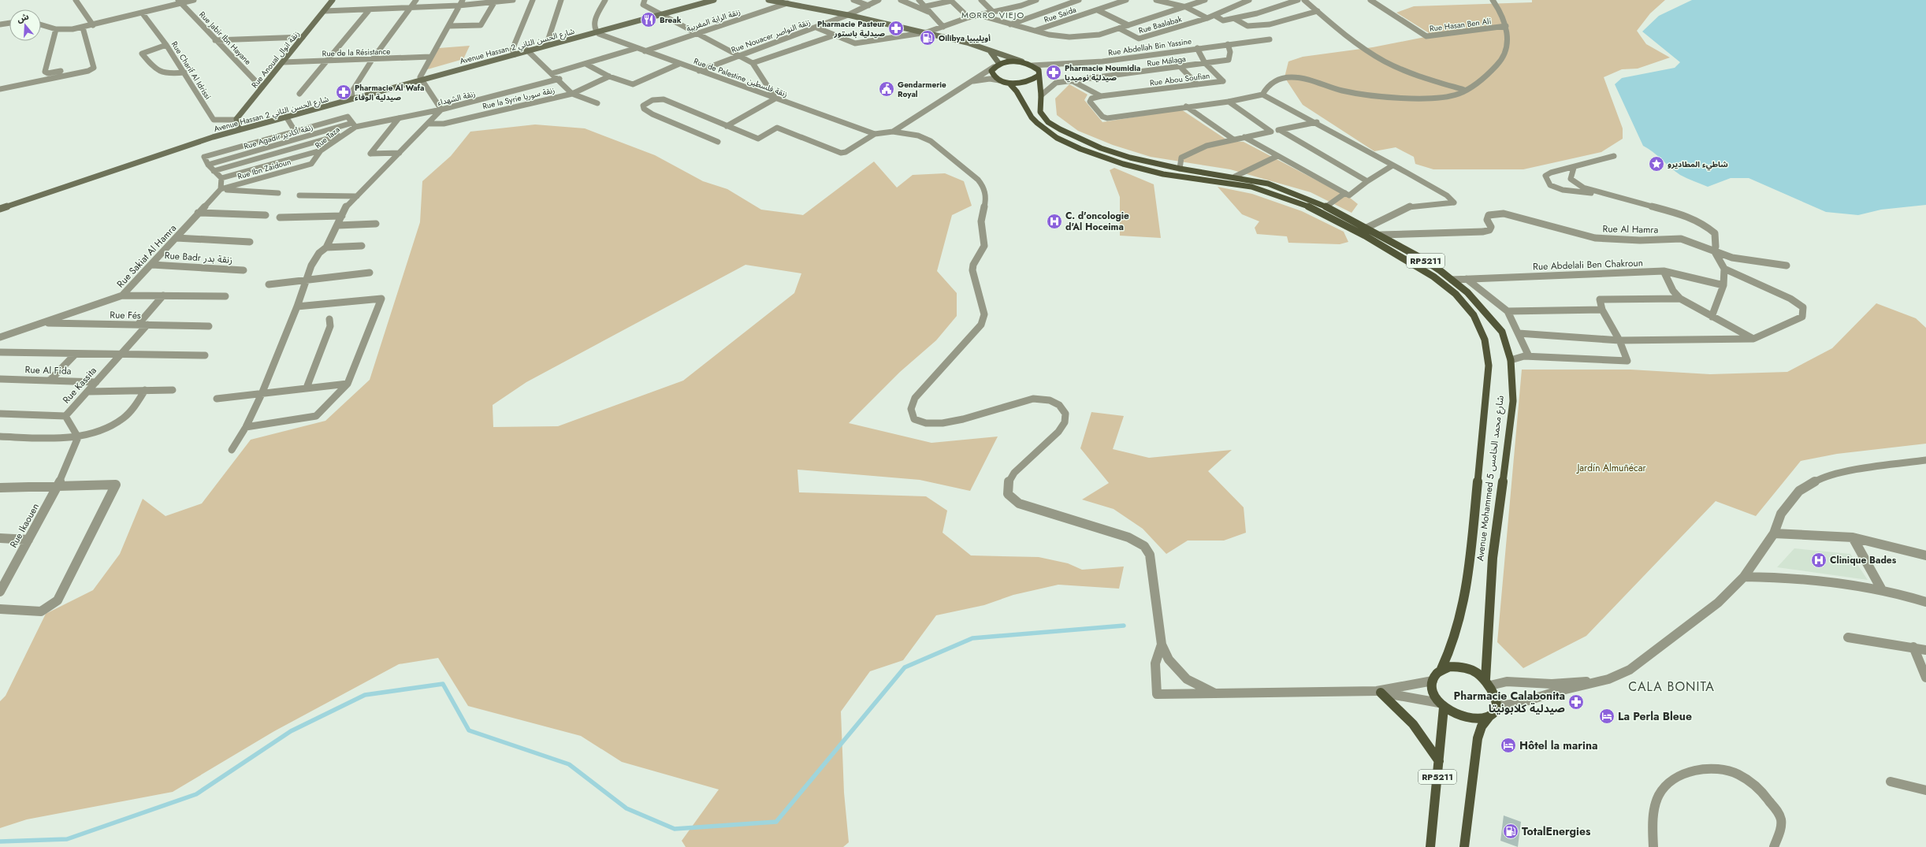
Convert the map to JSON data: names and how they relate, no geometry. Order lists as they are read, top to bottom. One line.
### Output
{"streets":{"main road":["RP5211","Avenue Mohammed 5 شارع محمد الخامس"],"street":["Rue Saida","زنقة الراية المغربية","Rue Baalabak","Rue Hasan Ben Ali","Rue Nouacer زنقة النواصر","Rue Jabir Ibn Hayane","Avenue Hassan 2 شارع الحسن الثاني","Rue Abdellah Bin Yassine","Rue de la Résistance","Rue Anoual زنقة انوال","Rue Málaga","Rue Charif Al Idrissi","Rue de Palestine زنقة فلسطين","Rue Abou Soufian","زنقة الشهداء","Rue la Syrie زنقة سوريا","Rue Agadir زنقة أكادير","Rue Taza","Rue Ibn Zaidoun","Rue Al Hamra","Rue Sakiat Al Hamra","Rue Badr زنقة بدر","Rue Abdelali Ben Chakroun","Rue Fés","Rue Al Fida","Rue Kassita","Rue Ikaouen"]},"crossings":[["زنقة الراية المغربية","Rue de Palestine زنقة فلسطين"],["Rue Nouacer زنقة النواصر","Rue de Palestine زنقة فلسطين"],["Rue Jabir Ibn Hayane","Rue Anoual زنقة انوال"],["Avenue Hassan 2 شارع الحسن الثاني","Rue de Palestine زنقة فلسطين"],["Rue Abdellah Bin Yassine","Rue Málaga"],["Rue de la Résistance","Rue Anoual زنقة انوال"],["Rue Anoual زنقة انوال","Rue Charif Al Idrissi"],["Rue Málaga","Rue Abou Soufian"],["Rue Málaga","Avenue Mohammed 5 شارع محمد الخامس"],["زنقة الشهداء","Rue Agadir زنقة أكادير"],["زنقة الشهداء","Rue Taza"],["Rue Agadir زنقة أكادير","Rue Taza"],["Rue Taza","Rue Ibn Zaidoun"],["Rue Ibn Zaidoun","Rue Sakiat Al Hamra"],["Rue Al Hamra","Avenue Mohammed 5 شارع محمد الخامس"],["Rue Sakiat Al Hamra","Rue Badr زنقة بدر"],["Rue Sakiat Al Hamra","Rue Fés"],["RP5211","Avenue Mohammed 5 شارع محمد الخامس"],["Rue Abdelali Ben Chakroun","Avenue Mohammed 5 شارع محمد الخامس"],["Rue Fés","Rue Kassita"],["Rue Al Fida","Rue Kassita"]],"districts":["MORRO VIEJO","CALA BONITA"],"parks":["Jardín Almuñécar"],"places":{"restaurant":["Break"],"pharmacy":["Pharmacie Pasteur صيدلية باستور","Pharmacie Noumidia صيدلية نوميديا","Pharmacie Al Wafa صيدلية الوفاء","Pharmacie Calabonita صيدلية كلابونيتا"],"fuel station":["Oilibya أويليبيا","TotalEnergies"],"public building":["Gendarmerie Royal"],"place":["شاطيء المطاديرو"],"hospital":["C. d'oncologie d'Al Hoceima","Clinique Bades"],"hotel":["La Perla Bleue","Hôtel la marina"]},"north":"top"}
